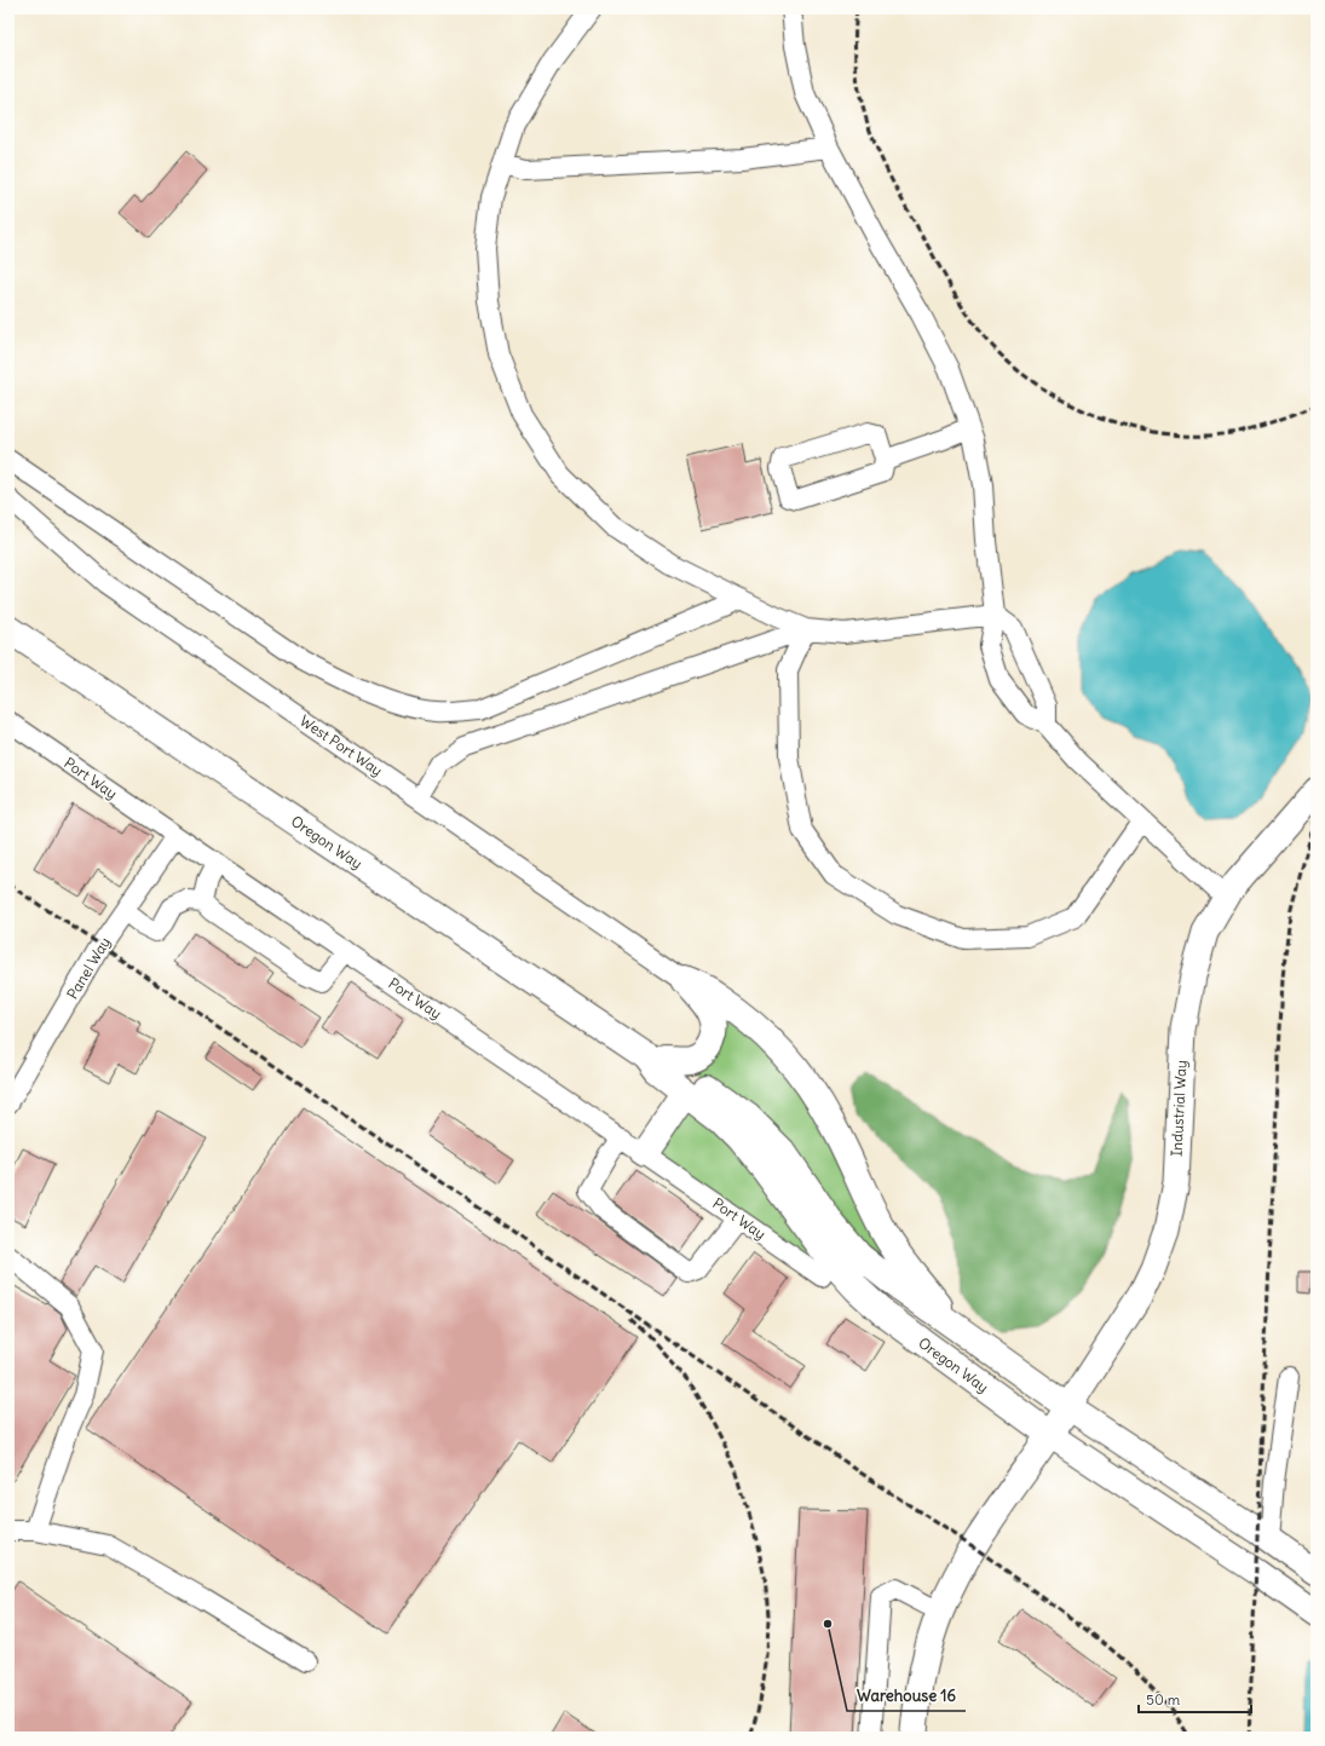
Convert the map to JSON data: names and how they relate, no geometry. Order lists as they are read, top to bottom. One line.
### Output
{"streets":{"highway":["Oregon Way","Industrial Way"],"street":["West Port Way","Port Way","Panel Way"]},"crossings":[["Port Way","Panel Way"],["Oregon Way","Industrial Way"]],"places":["Warehouse 16"],"scale_bar":"50 m"}
